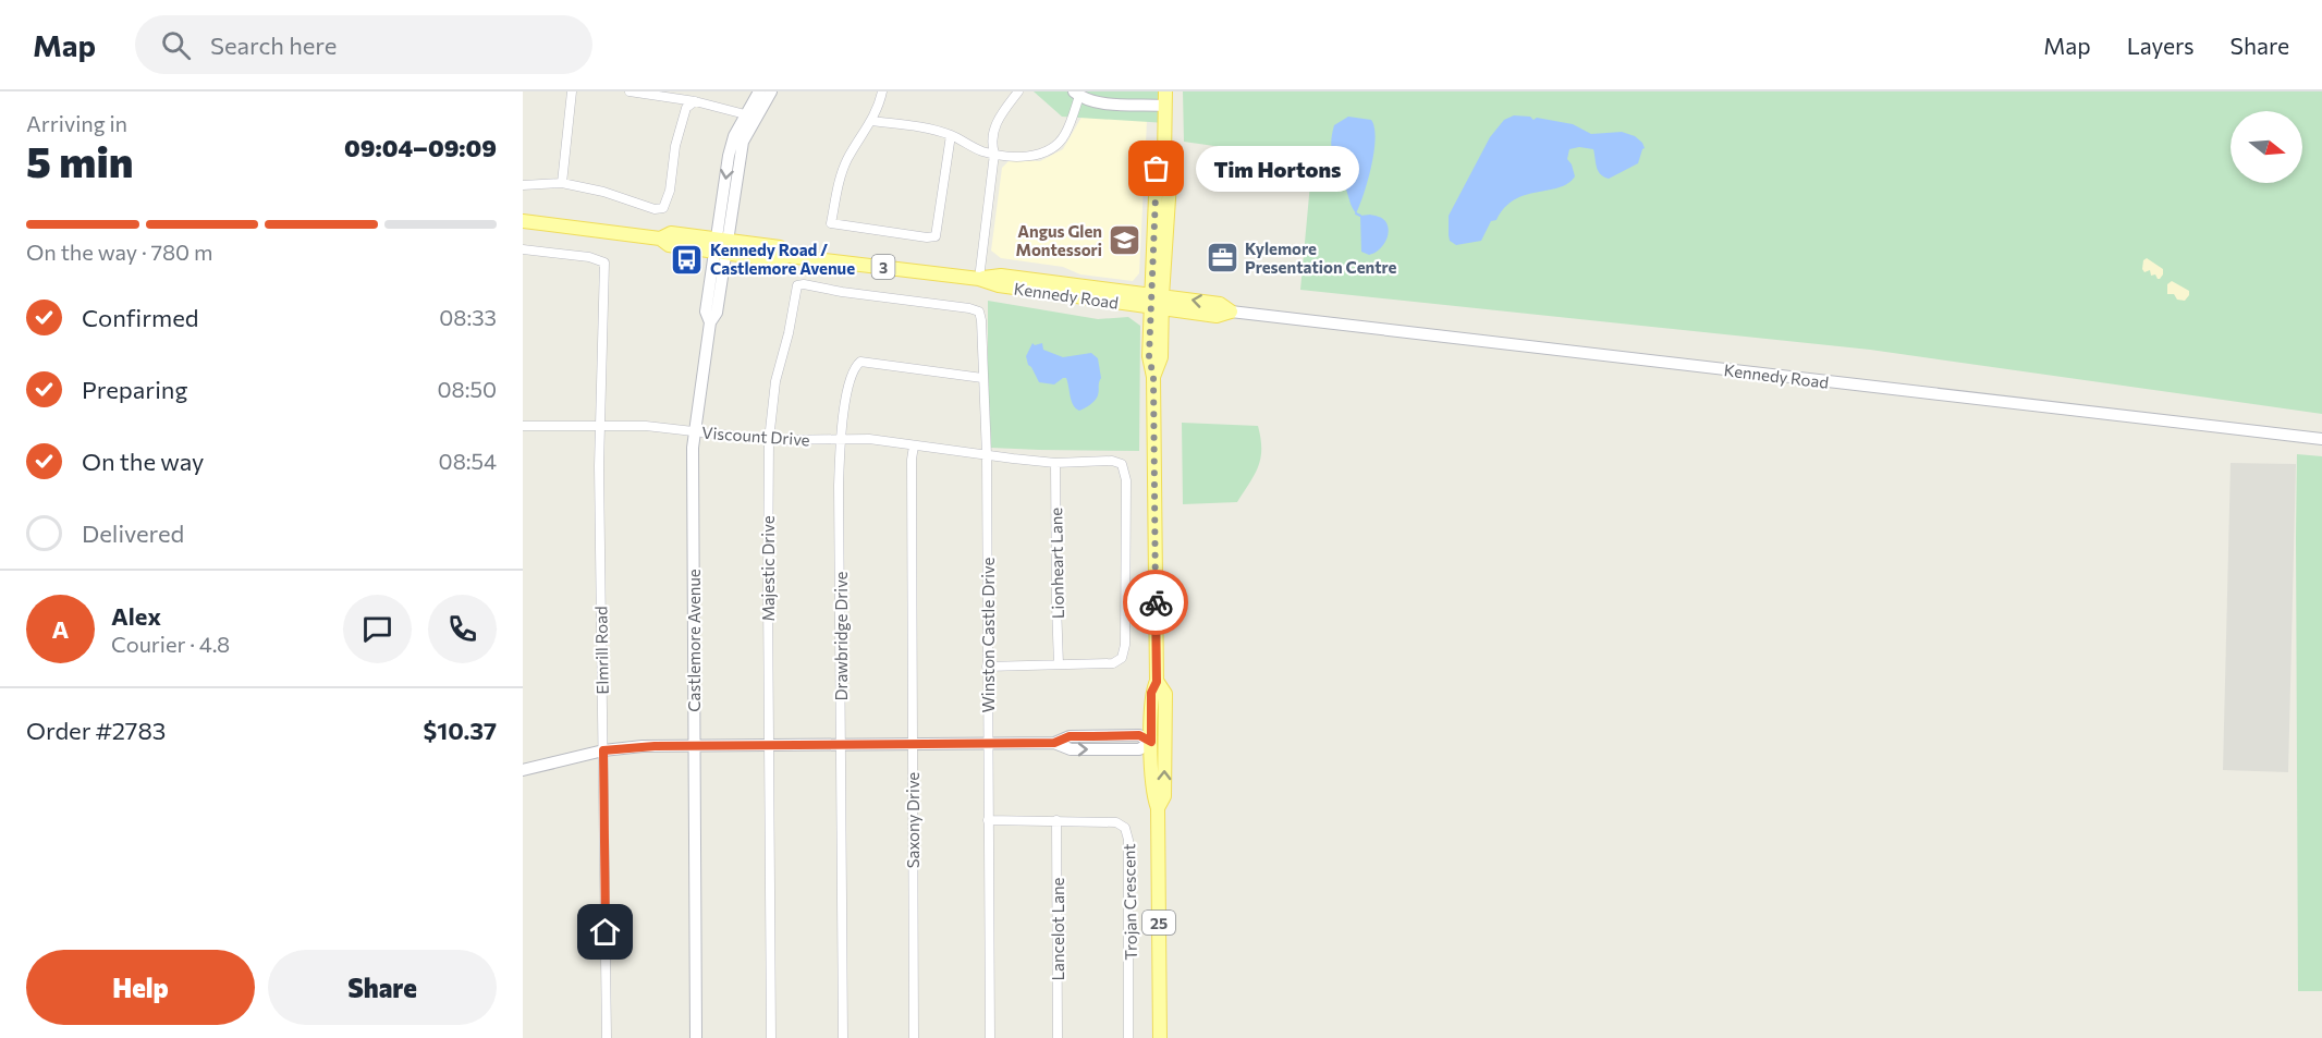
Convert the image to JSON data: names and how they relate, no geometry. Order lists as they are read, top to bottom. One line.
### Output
{"streets":{"main road":["3","Kennedy Road","25"],"street":["Viscount Drive","Lionheart Lane","Majestic Drive","Winston Castle Drive","Drawbridge Drive","Castlemore Avenue","Elmrill Road","Saxony Drive","Trojan Crescent","Lancelot Lane"]},"crossings":[["Kennedy Road","Castlemore Avenue"],["Kennedy Road","25"],["Viscount Drive","Lionheart Lane"],["Viscount Drive","Majestic Drive"],["Viscount Drive","Winston Castle Drive"],["Viscount Drive","Drawbridge Drive"],["Viscount Drive","Castlemore Avenue"],["Viscount Drive","Elmrill Road"],["Viscount Drive","Saxony Drive"],["Majestic Drive","Winston Castle Drive"],["Winston Castle Drive","Drawbridge Drive"],["Winston Castle Drive","Trojan Crescent"],["Trojan Crescent","Lancelot Lane"]],"places":{"other":["Tim Hortons"],"school or university":["Angus Glen Montessori"],"office":["Kylemore Presentation Centre"],"bus stop":["Kennedy Road / Castlemore Avenue"]},"north":"right","page":{"header":"Map","search":"Search here","nav":["Map","Layers","Share"],"heading":["5 min","Arriving in","09:04–09:09"],"panel":["Alex","Courier · 4.8","Order #2783","$10.37"],"bubble":"Tim Hortons","bar":"On the way · 780 m","list":[["Confirmed","08:33"],["Preparing","08:50"],["On the way","08:54"],"Delivered"],"round":"A","buttons":["Help","Share"]}}
